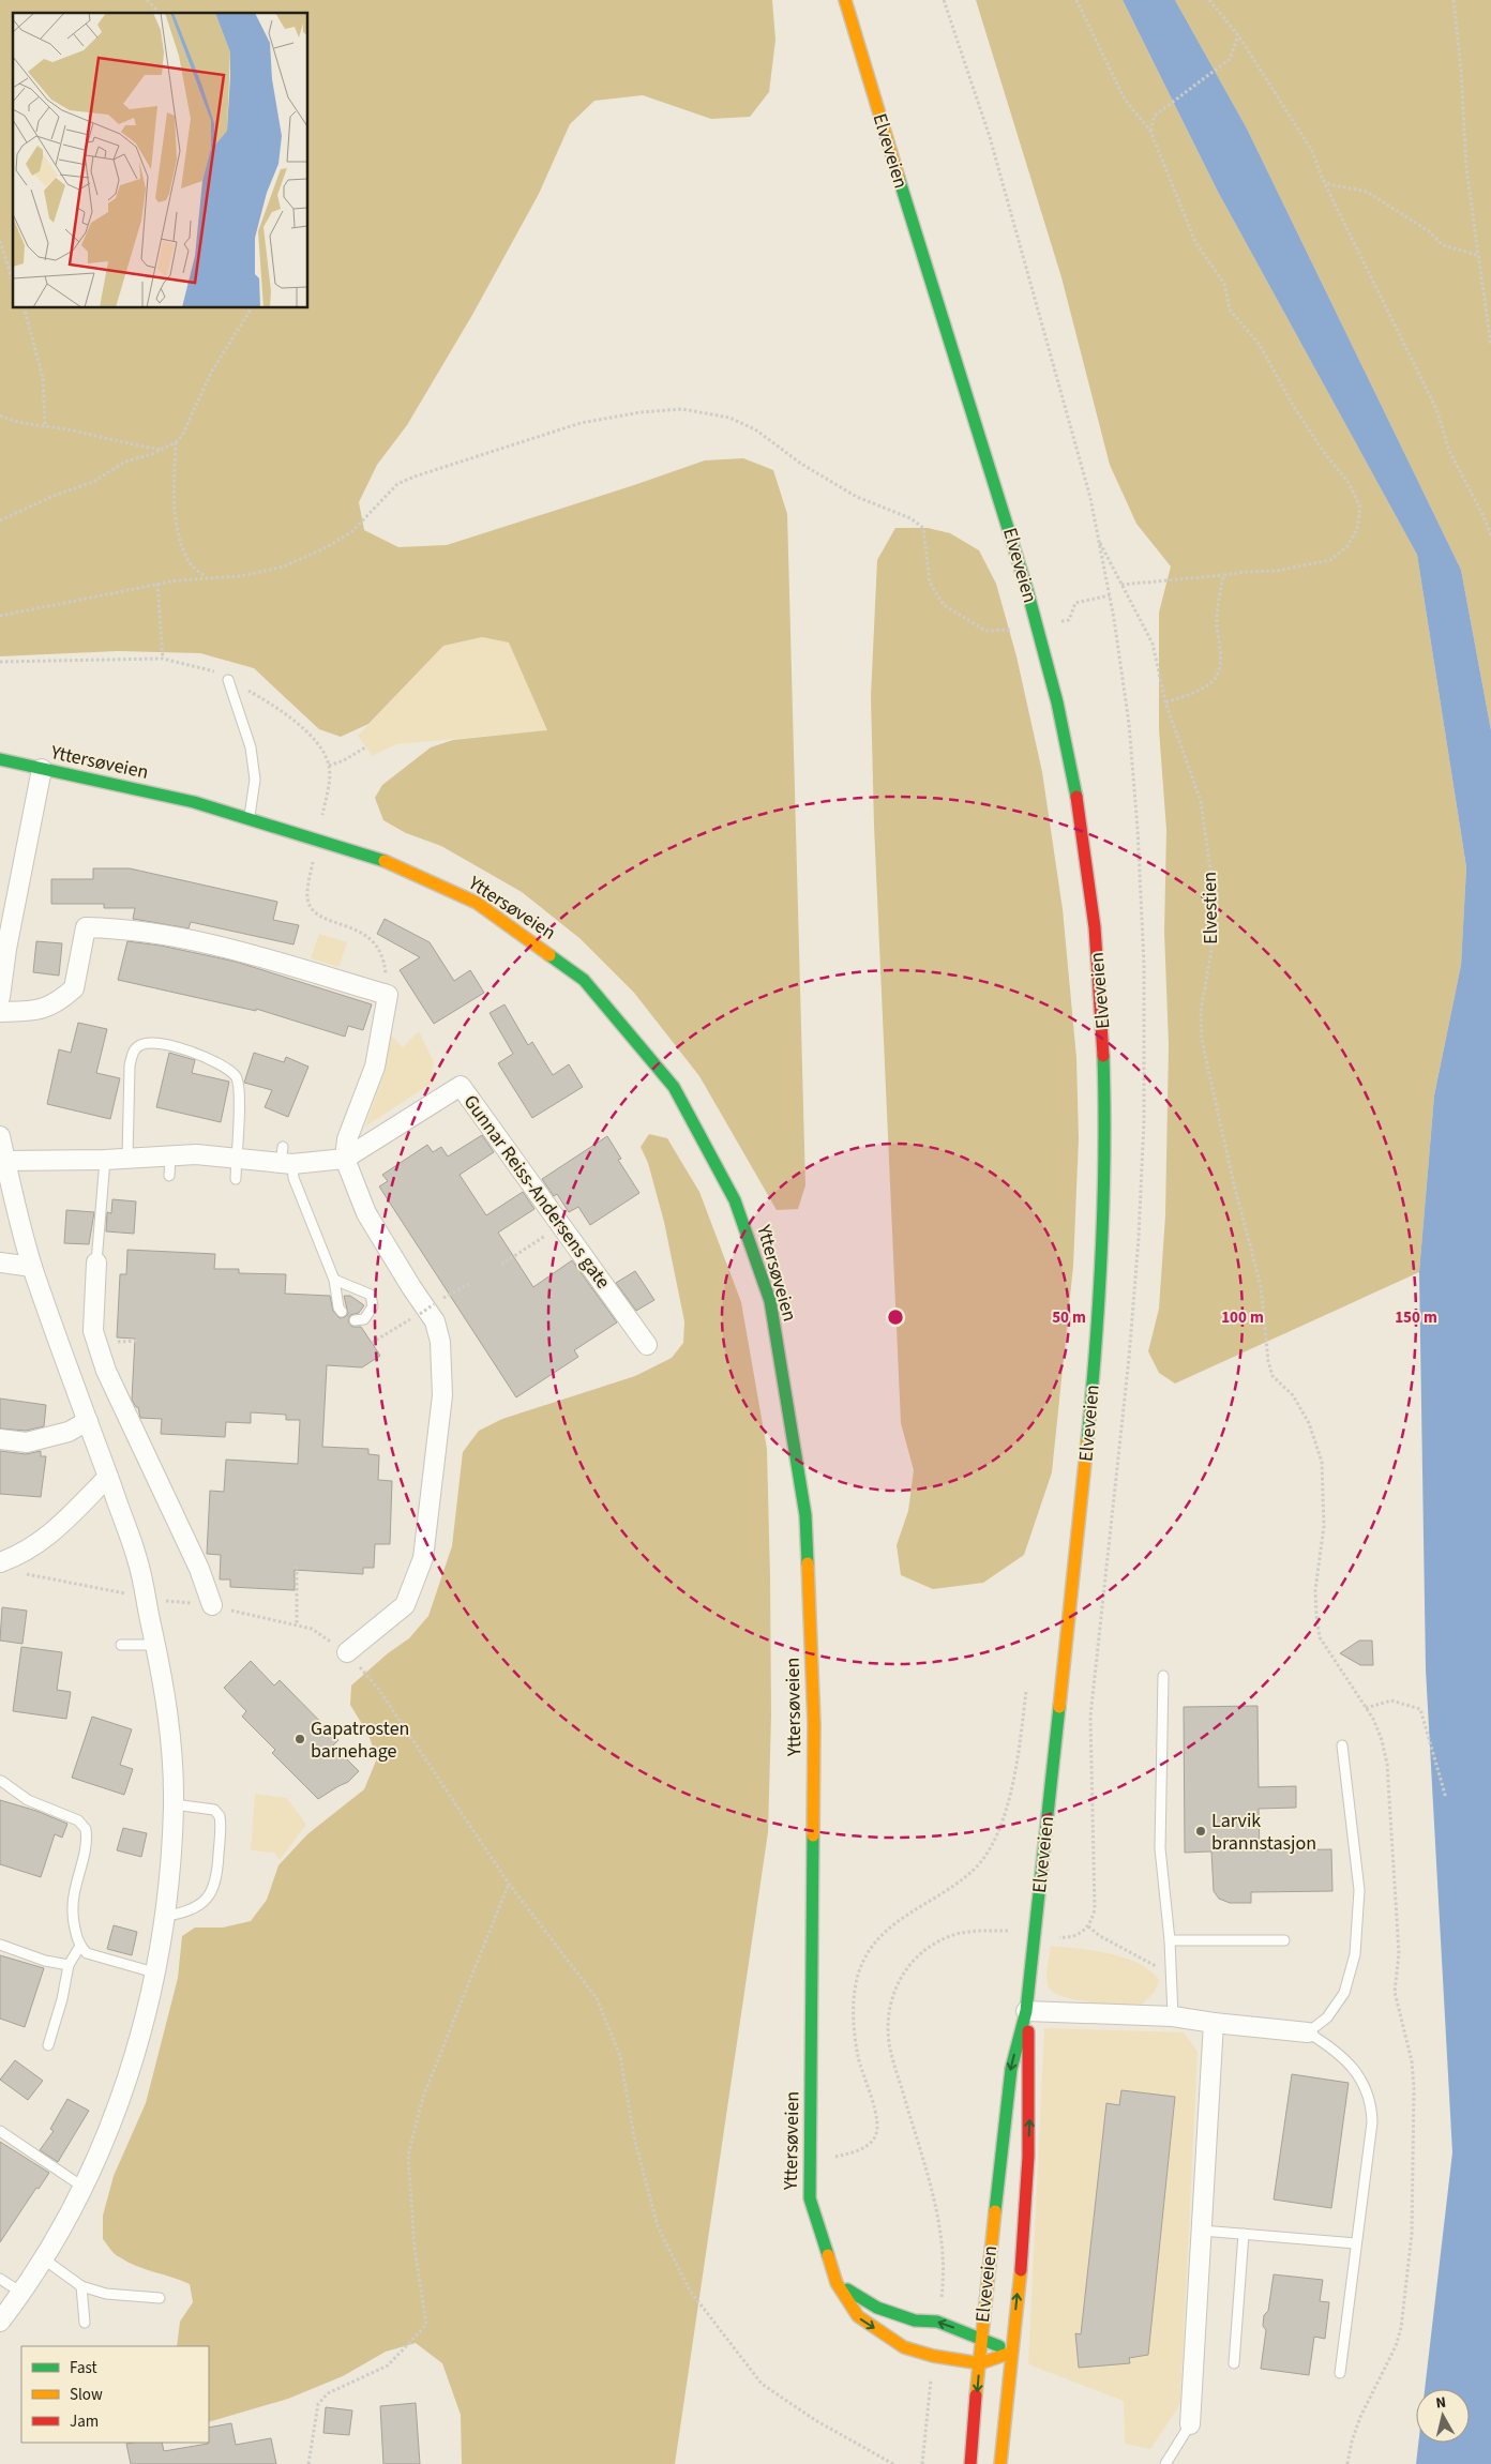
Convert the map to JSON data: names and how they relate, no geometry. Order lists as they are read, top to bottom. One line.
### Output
{"streets":{"main road":["Elveveien","Yttersøveien"],"street":["Gunnar Reiss-Andersens gate"],"path":["Elvestien"]},"crossings":[["Elveveien","Yttersøveien"]],"places":["Gapatrosten barnehage","Larvik brannstasjon"],"legend":["Fast","Slow","Jam"],"north":"top","rings":["50 m","100 m","150 m"]}
